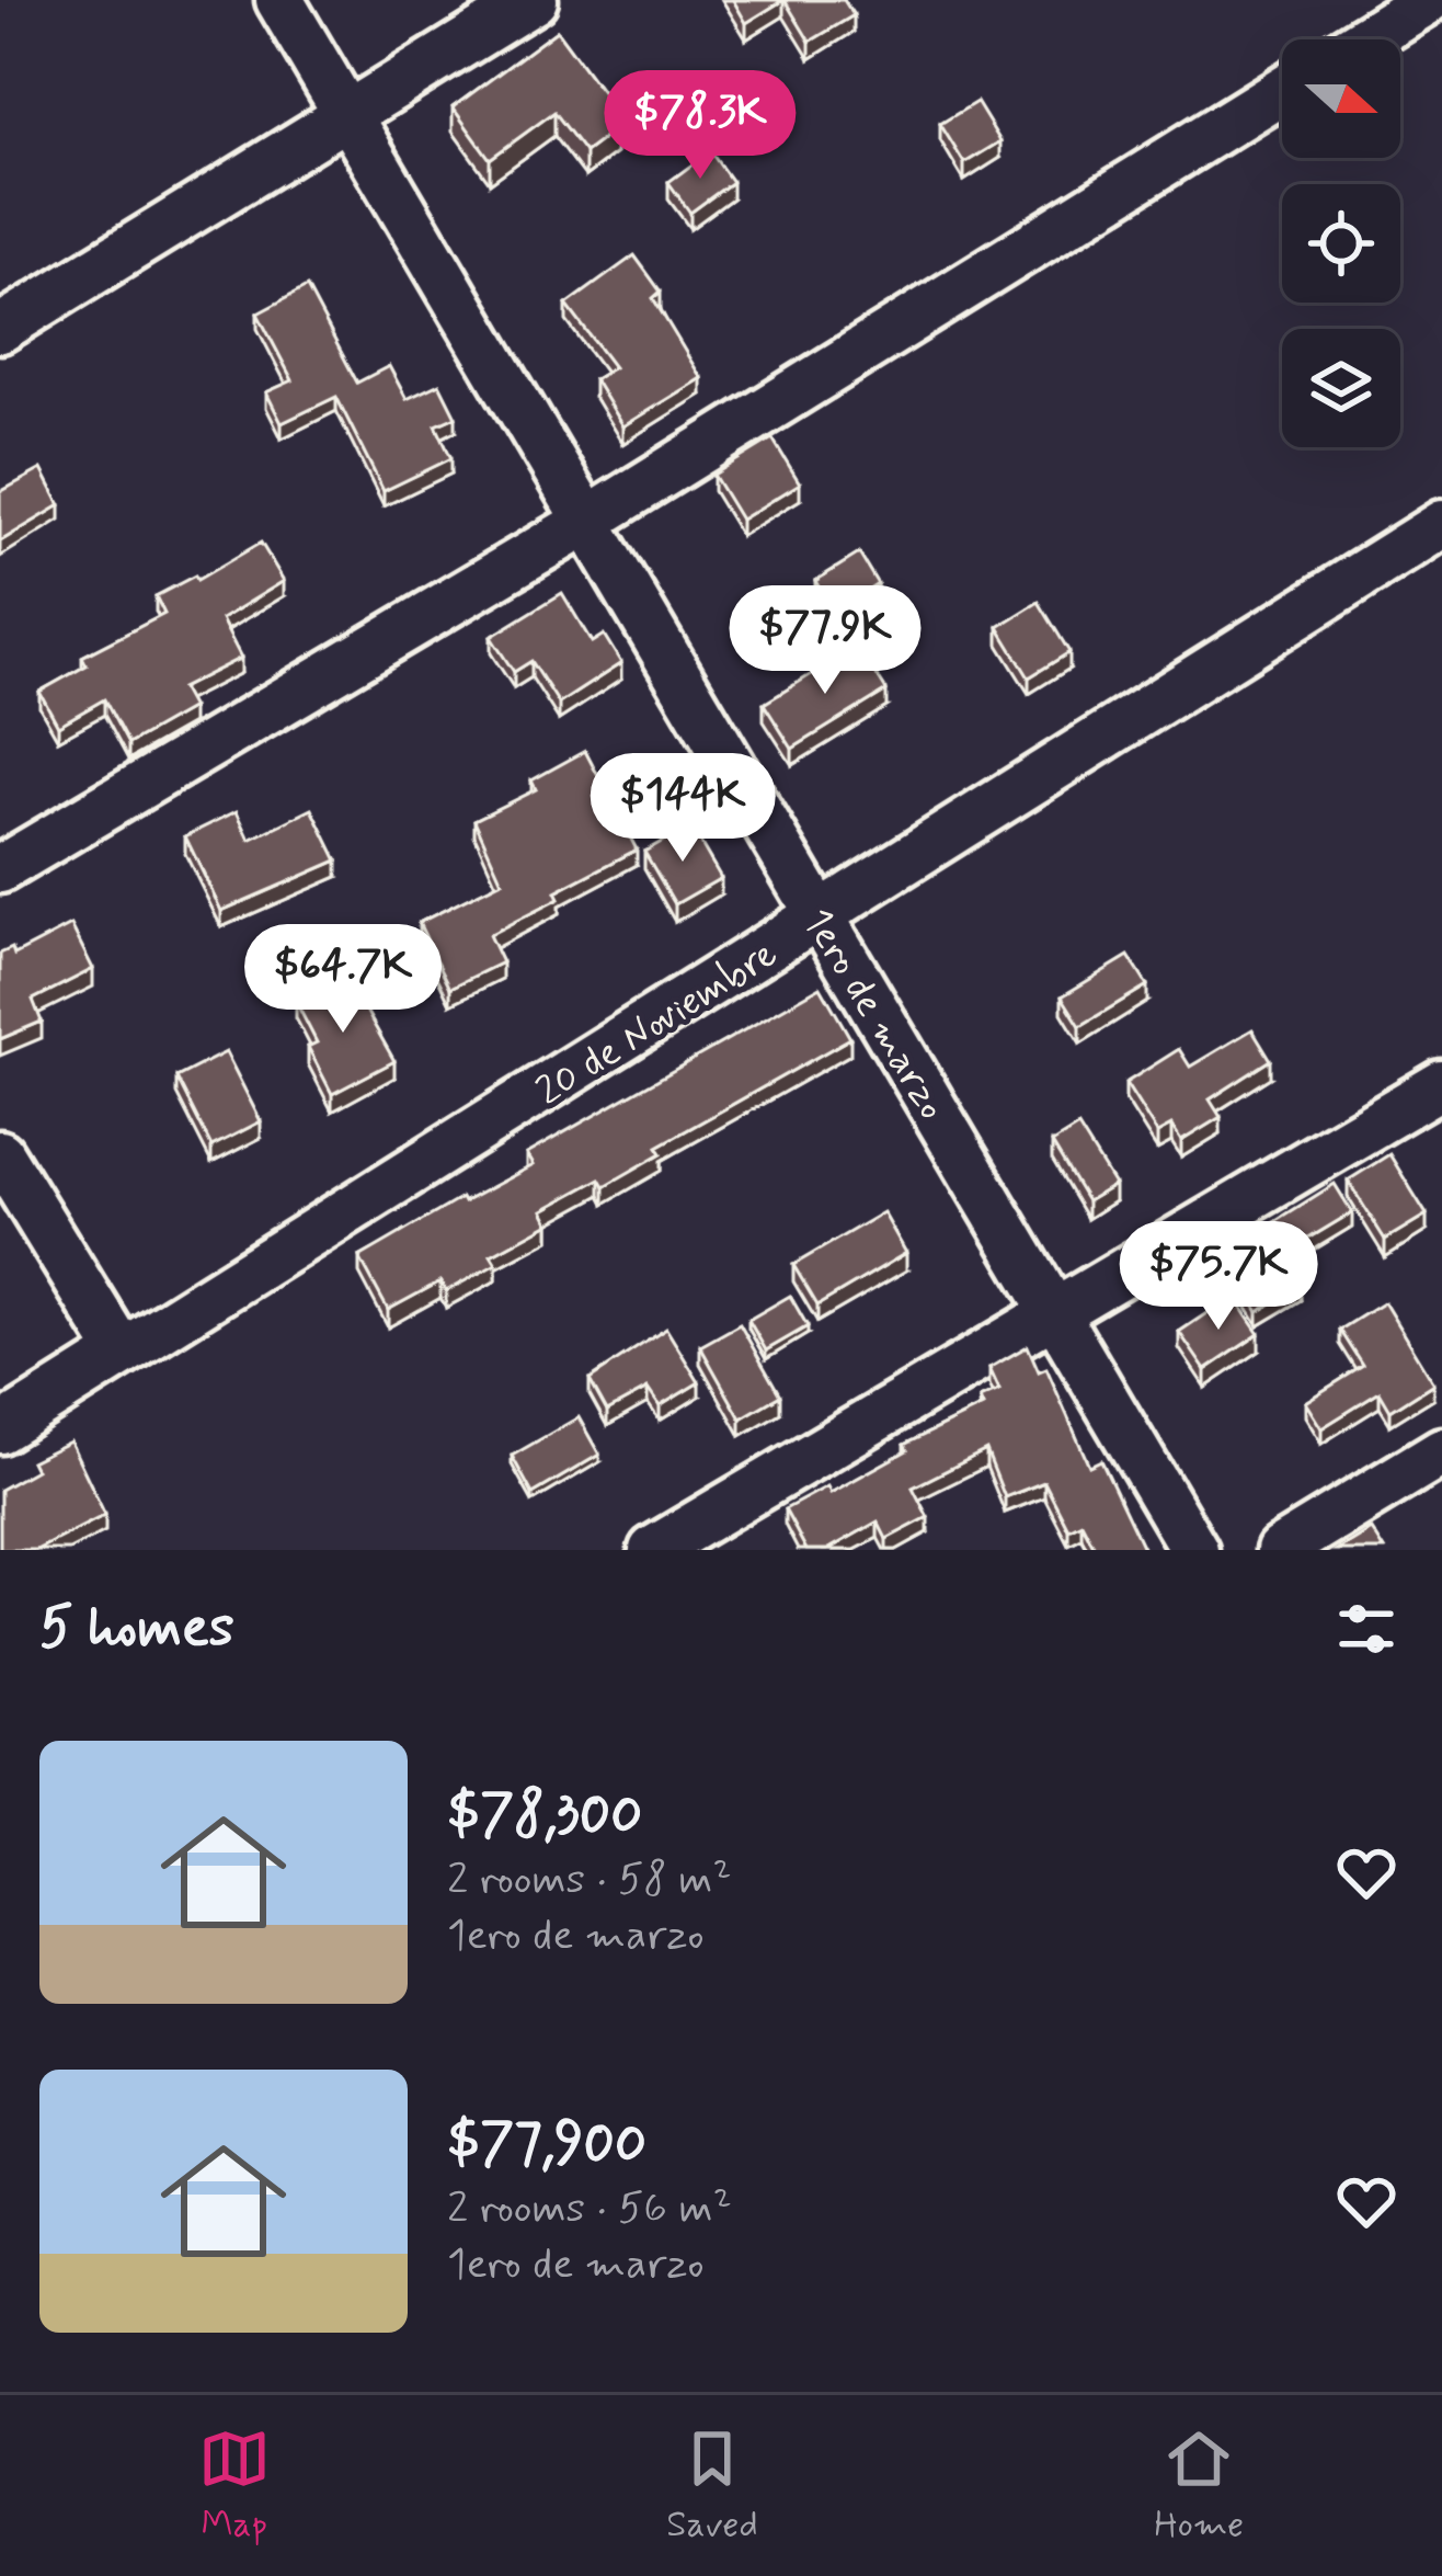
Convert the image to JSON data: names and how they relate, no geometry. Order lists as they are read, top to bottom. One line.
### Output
{"streets":{"street":["1ero de marzo","20 de Noviembre"]},"crossings":[["1ero de marzo","20 de Noviembre"]],"north":"right","page":{"price":["$78.3K","$77.9K","$144K","$64.7K","$75.7K"],"heading":"5 homes","list":[{"name":"$78,300","note":"2 rooms · 58 m² · 1ero de marzo"},{"name":"$77,900","note":"2 rooms · 56 m² · 1ero de marzo"}],"tabs":["Map","Saved","Home"]}}
